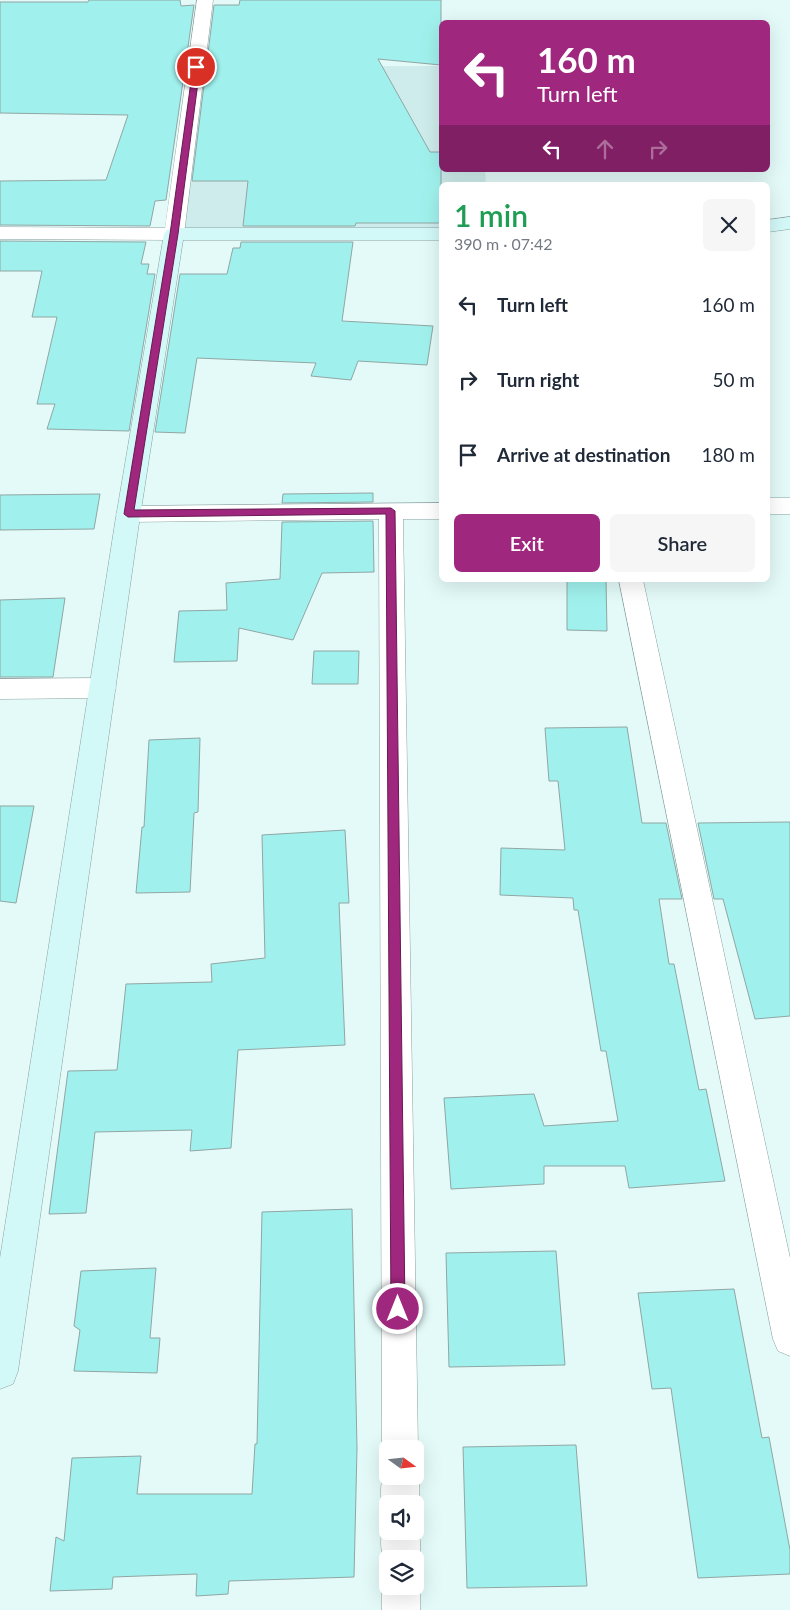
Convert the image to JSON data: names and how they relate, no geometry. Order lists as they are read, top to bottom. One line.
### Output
{"north":"right","page":{"turn":["160 m","Turn left"],"heading":["1 min","390 m · 07:42"],"list":[{"name":"Turn left","value":"160 m"},{"name":"Turn right","value":"50 m"},{"name":"Arrive at destination","value":"180 m"}],"buttons":["Exit","Share"]}}
